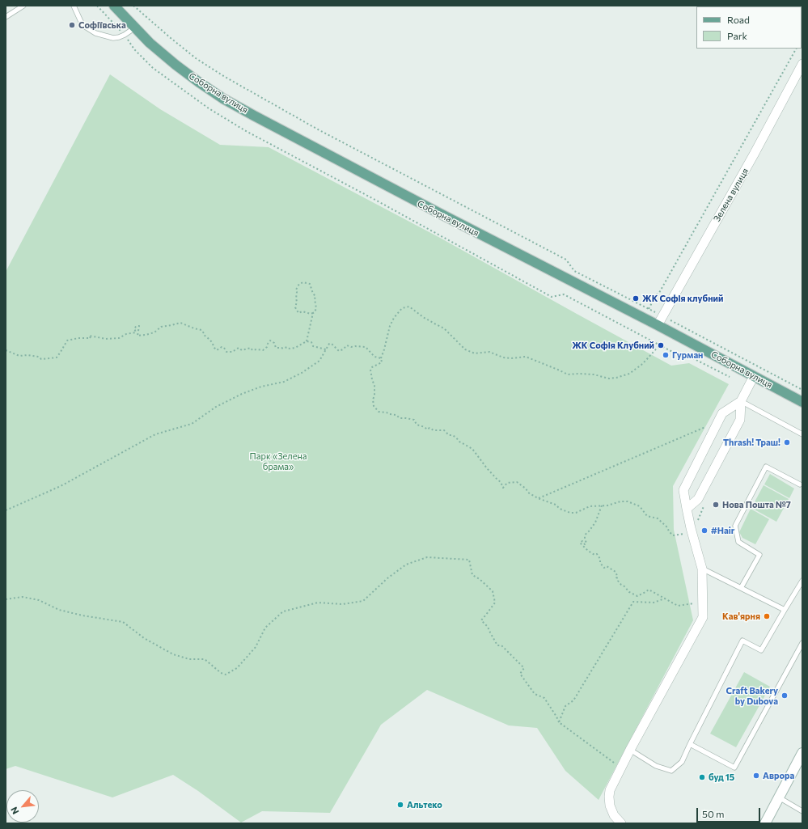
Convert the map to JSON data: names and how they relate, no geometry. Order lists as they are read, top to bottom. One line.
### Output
{"streets":{"main road":["Соборна вулиця"],"street":["Зелена вулиця"]},"crossings":[["Соборна вулиця","Зелена вулиця"]],"parks":["Парк «Зелена брама»"],"places":["Софіївська","ЖК Софія клубний","ЖК Софія Клубний","Гурман","Thrash! Траш!","Нова Пошта №7","#Hair","Кав'ярня","Craft Bakery by Dubova","Аврора","буд 15","Альтеко"],"legend":["Road","Park"],"scale_bar":"50 m","north":"bottom left"}
